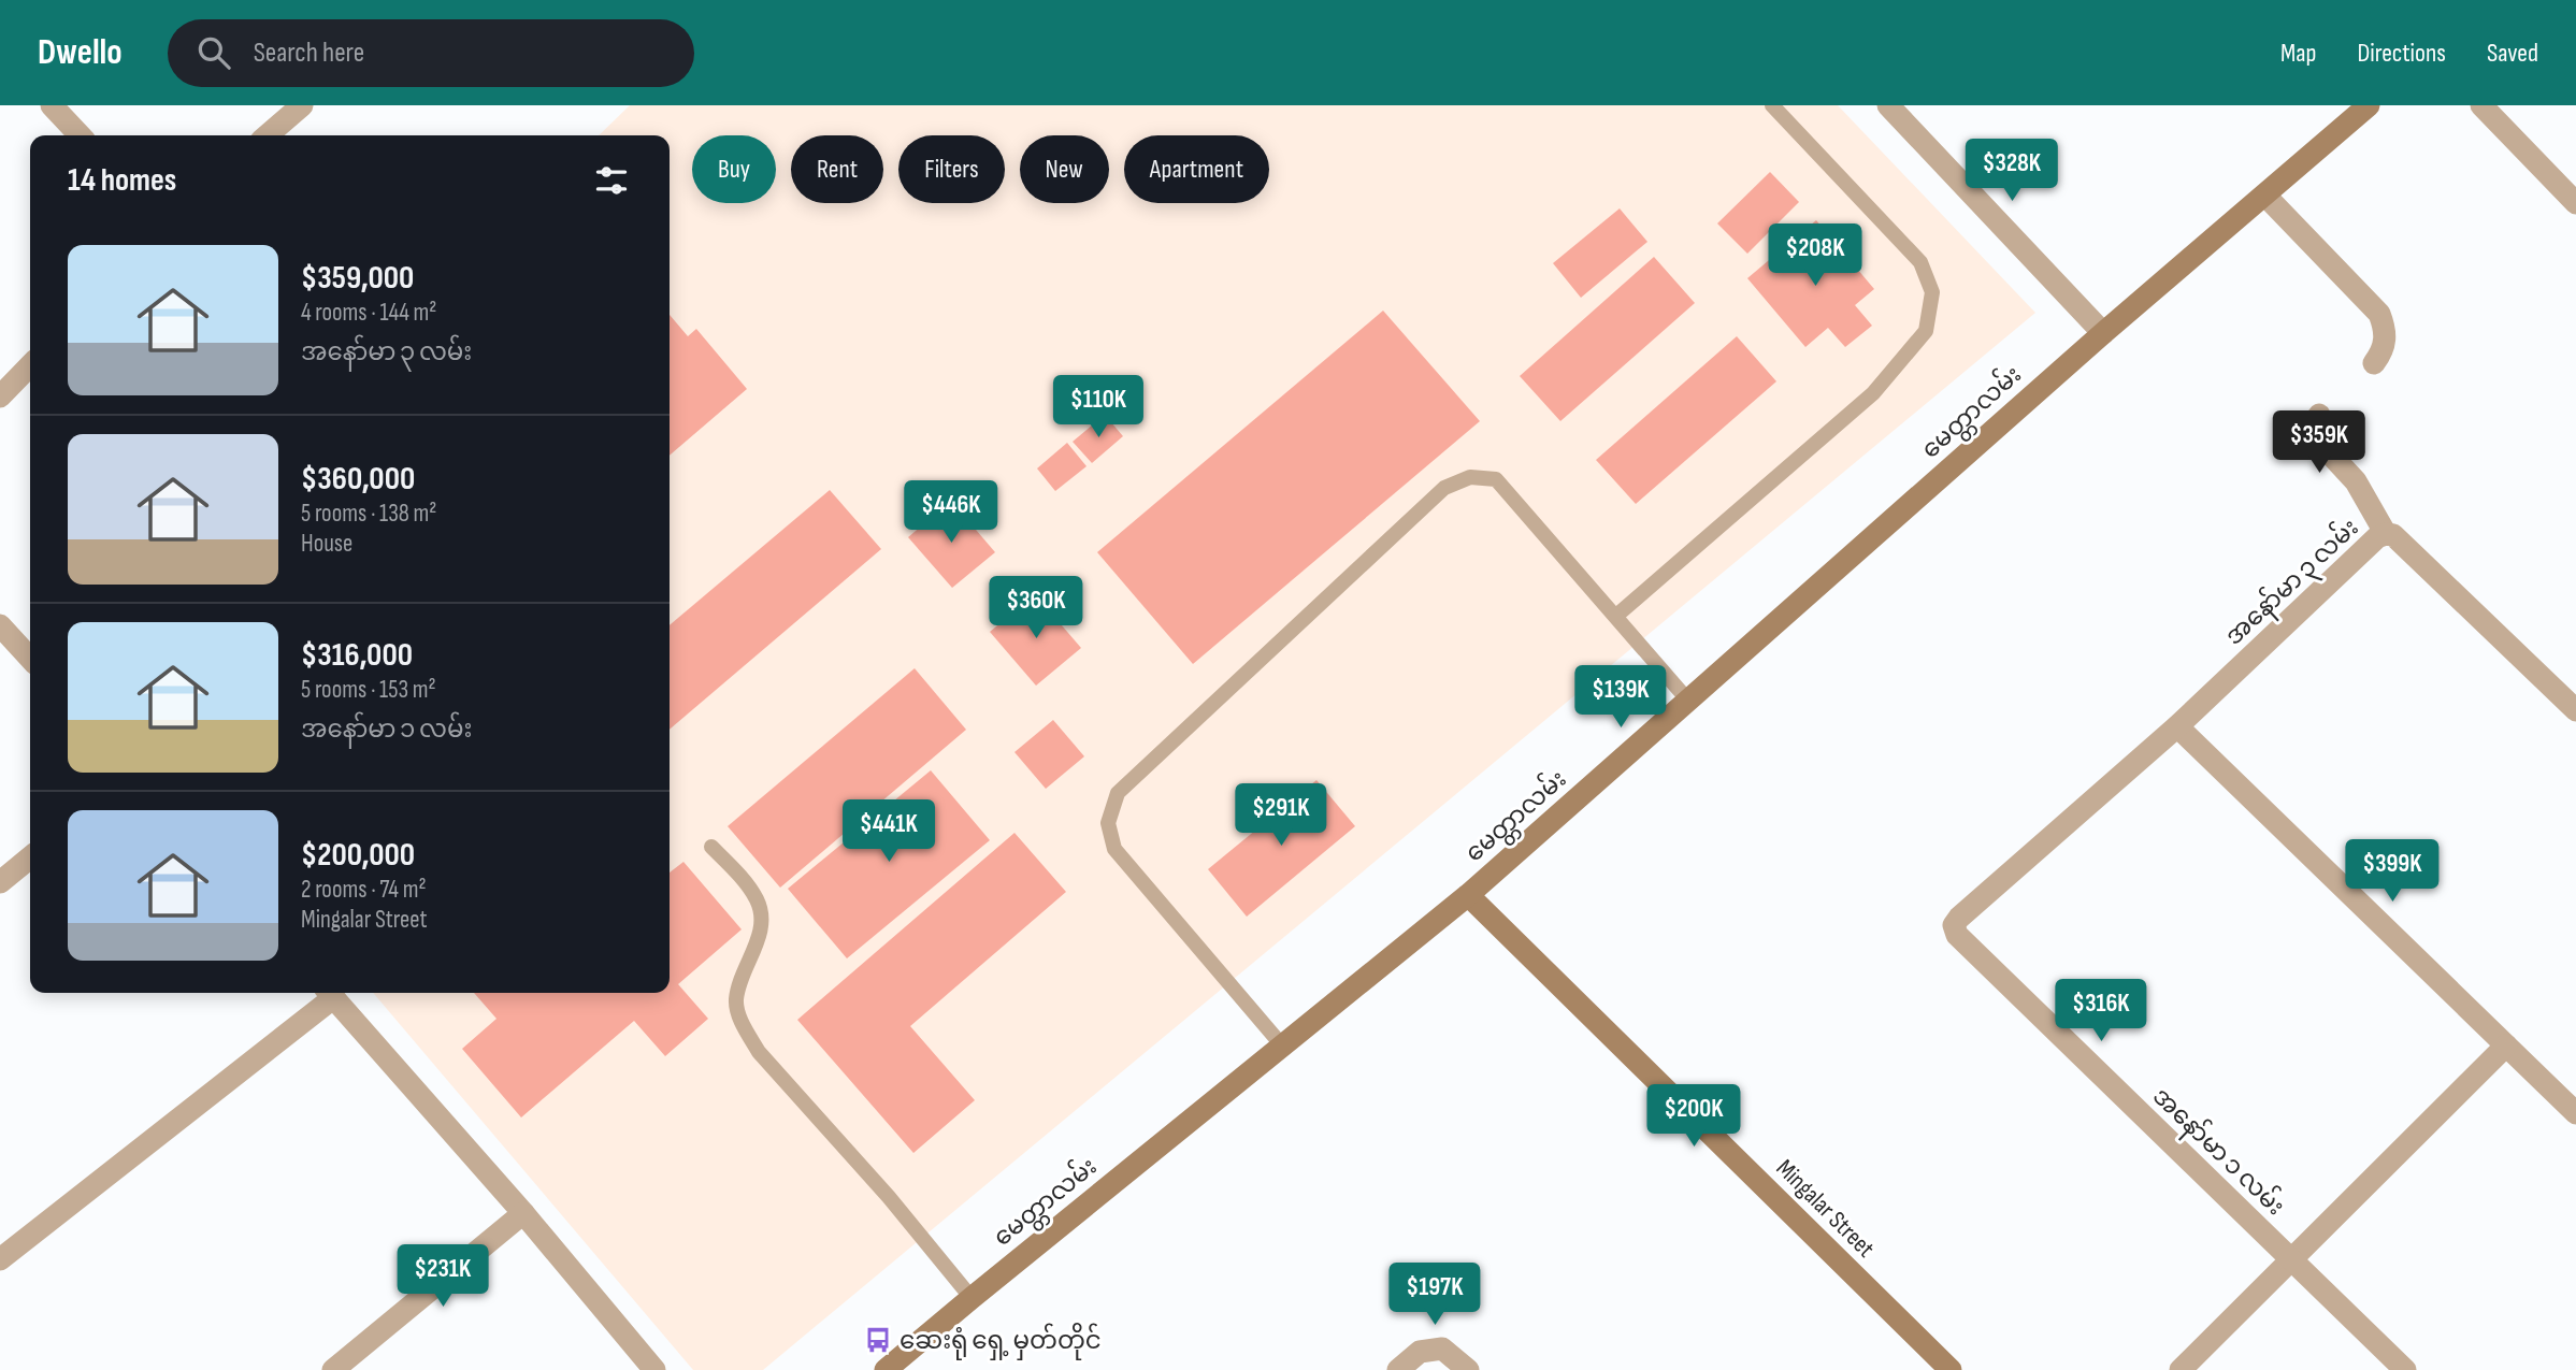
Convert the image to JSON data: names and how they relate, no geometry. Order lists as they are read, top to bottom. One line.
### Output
{"streets":{"main road":["မေတ္တာလမ်း","Mingalar Street"],"street":["အနော်မာ ၃ လမ်း","အနော်မာ ၁ လမ်း"]},"crossings":[["မေတ္တာလမ်း","Mingalar Street"],["အနော်မာ ၃ လမ်း","အနော်မာ ၁ လမ်း"]],"places":{"bus stop":["ဆေးရုံ ရှေ့ မှတ်တိုင်"]},"page":{"header":"Dwello","search":"Search here","nav":["Map","Directions","Saved"],"chip":["Buy","Rent","Filters","New","Apartment"],"heading":"14 homes","price":["$328K","$208K","$110K","$359K","$446K","$360K","$139K","$291K","$441K","$399K","$316K","$200K","$231K","$197K"],"list":[{"name":"$359,000","note":"4 rooms · 144 m² · အနော်မာ ၃ လမ်း"},{"name":"$360,000","note":"5 rooms · 138 m² · House"},{"name":"$316,000","note":"5 rooms · 153 m² · အနော်မာ ၁ လမ်း"},{"name":"$200,000","note":"2 rooms · 74 m² · Mingalar Street"}]}}
